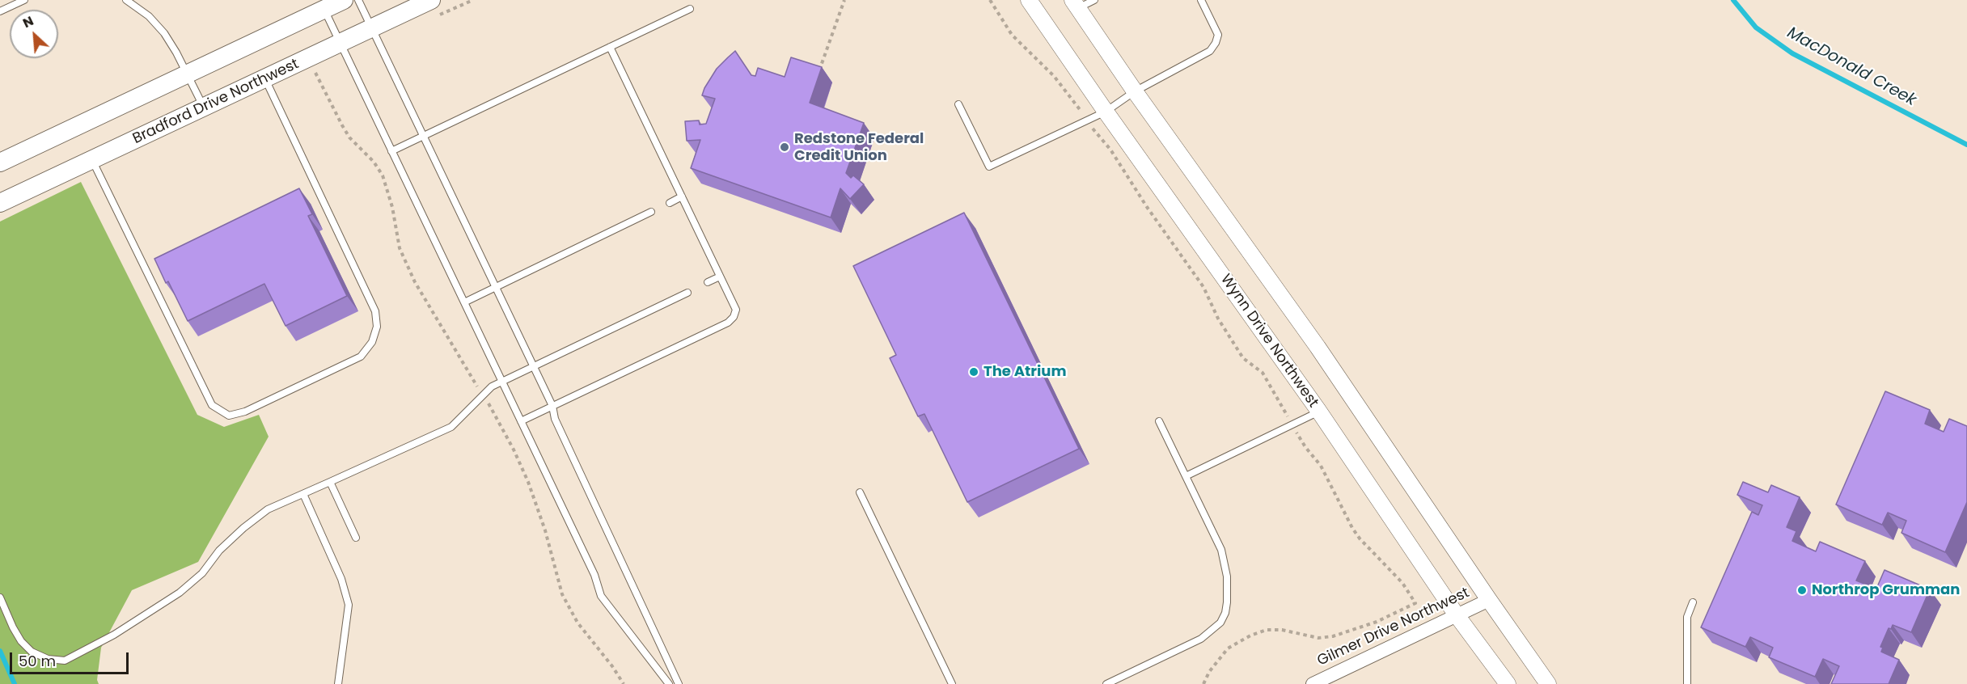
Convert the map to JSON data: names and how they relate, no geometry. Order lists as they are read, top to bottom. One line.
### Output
{"streets":{"main road":["Bradford Drive Northwest"],"street":["Wynn Drive Northwest","Gilmer Drive Northwest"]},"crossings":[["Wynn Drive Northwest","Gilmer Drive Northwest"]],"water":["MacDonald Creek"],"places":["Redstone Federal Credit Union","The Atrium","Northrop Grumman"],"scale_bar":"50 m","north":"top left"}
